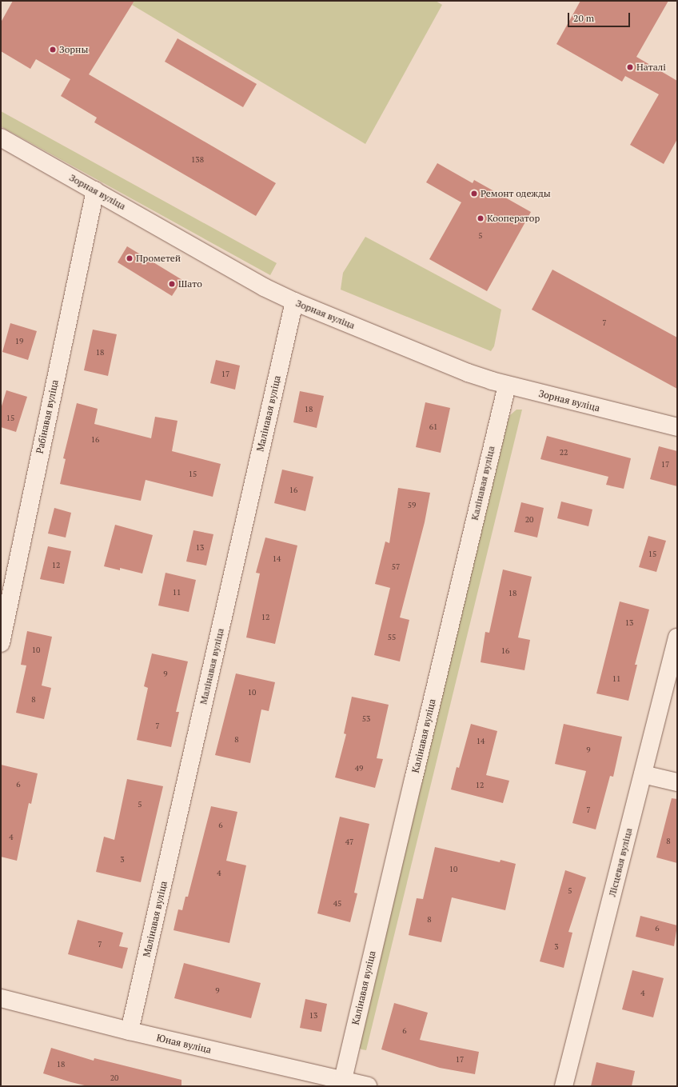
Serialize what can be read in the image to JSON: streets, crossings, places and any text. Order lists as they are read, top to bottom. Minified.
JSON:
{"streets":{"street":["Зорная вуліца","Малінавая вуліца","Рабінавая вуліца","Калінавая вуліца","Лісцевая вуліца","Юная вуліца"]},"crossings":[["Зорная вуліца","Малінавая вуліца"],["Зорная вуліца","Рабінавая вуліца"],["Зорная вуліца","Калінавая вуліца"],["Малінавая вуліца","Юная вуліца"],["Калінавая вуліца","Юная вуліца"]],"places":["Зорны","Наталі","Ремонт одежды","Кооператор","Прометей","Шато"],"house_numbers":["138","5","7","19","18","17","18","15","61","16","22","17","15","16","59","20","13","15","14","12","57","11","18","12","13","55","10","16","9","11","10","8","53","7","8","14","9","49","6","12","5","7","6","4","8","47","3","10","4","5","45","8","6","7","3","9","4","13","6","17","18","20"],"scale_bar":"20 m"}
